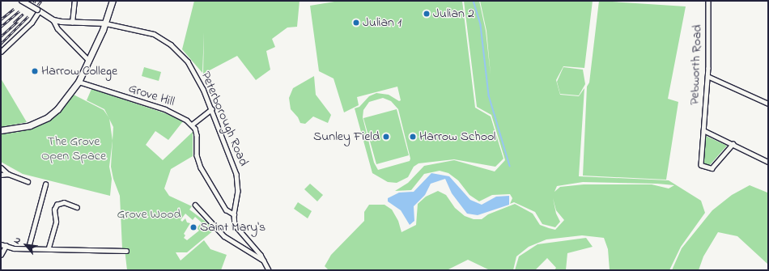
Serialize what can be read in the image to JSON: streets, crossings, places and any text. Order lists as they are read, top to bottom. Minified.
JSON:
{"streets":{"main road":["Peterborough Road"],"street":["Pebworth Road","Grove Hill"]},"parks":["The Grove Open Space","Grove Wood"],"places":["Julian 2","Julian 1","Harrow College","Sunley Field","Harrow School","Saint Mary's"],"north":"top left"}
